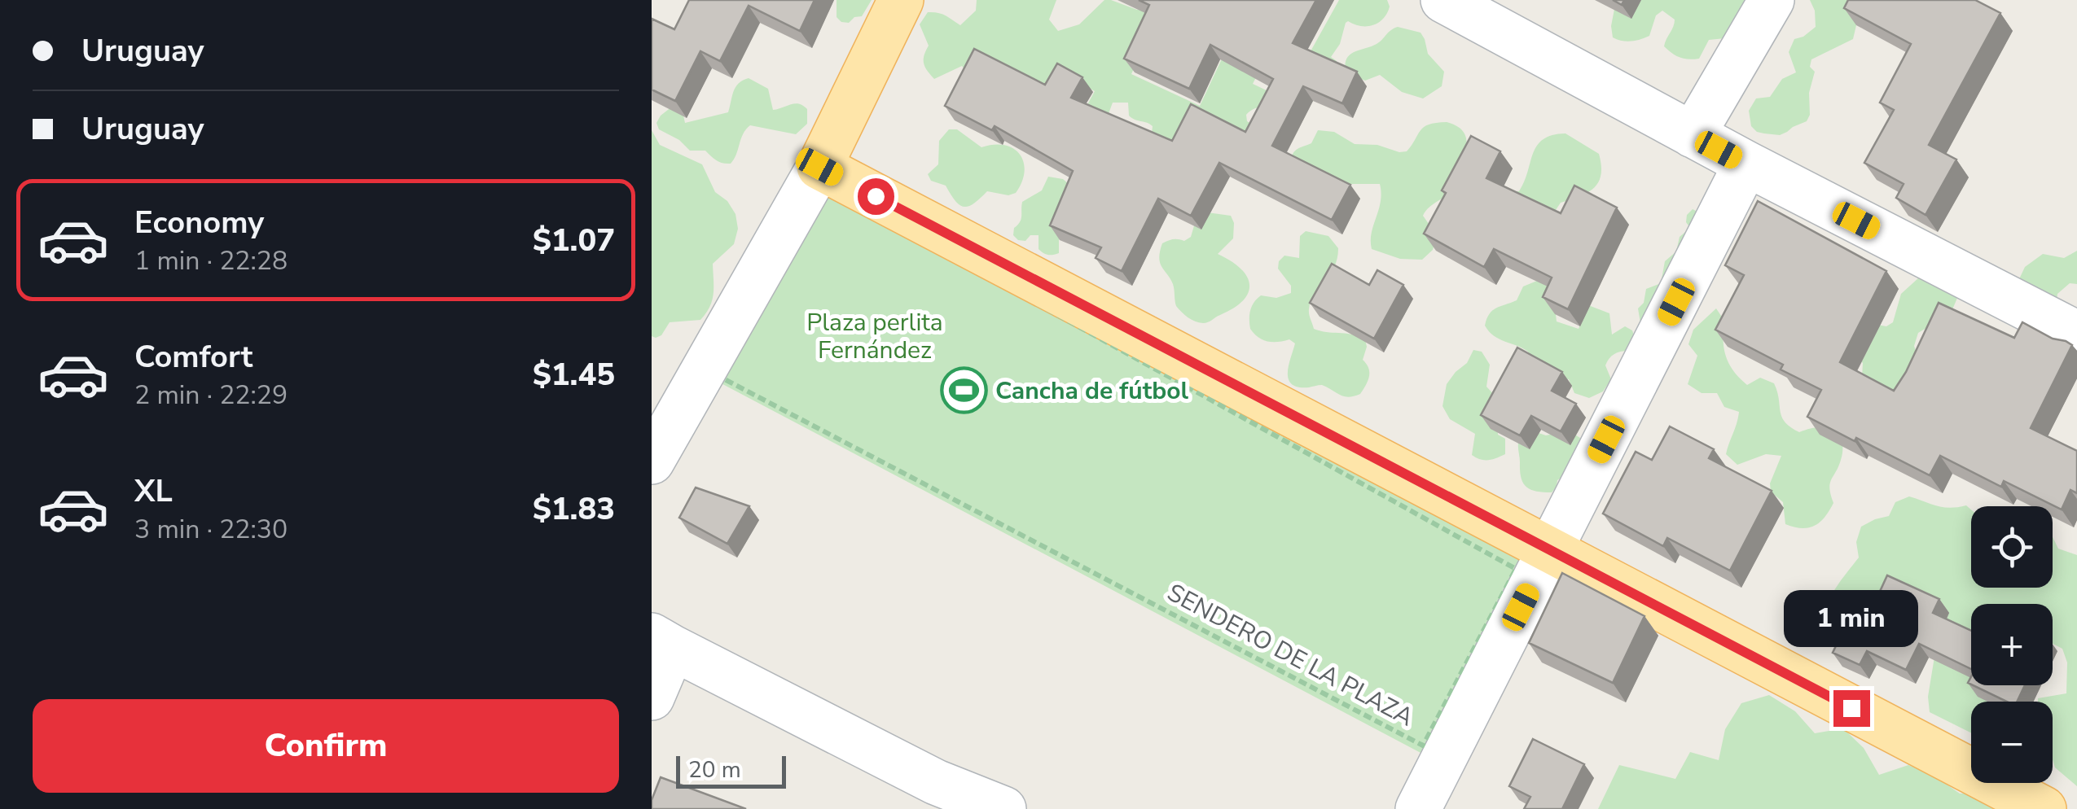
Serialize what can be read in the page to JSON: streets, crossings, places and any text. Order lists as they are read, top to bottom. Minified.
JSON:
{"streets":{"path":["SENDERO DE LA PLAZA"]},"parks":["Plaza perlita Fernández"],"places":{"sports":["Cancha de fútbol"]},"scale_bar":"20 m","page":{"banner":["Uruguay","Uruguay"],"list":[{"name":"Economy","note":"1 min · 22:28","value":"$1.07"},{"name":"Comfort","note":"2 min · 22:29","value":"$1.45"},{"name":"XL","note":"3 min · 22:30","value":"$1.83"}],"map_buttons":["+","−"],"bubble":"1 min","buttons":"Confirm","scale":"20 m"}}
